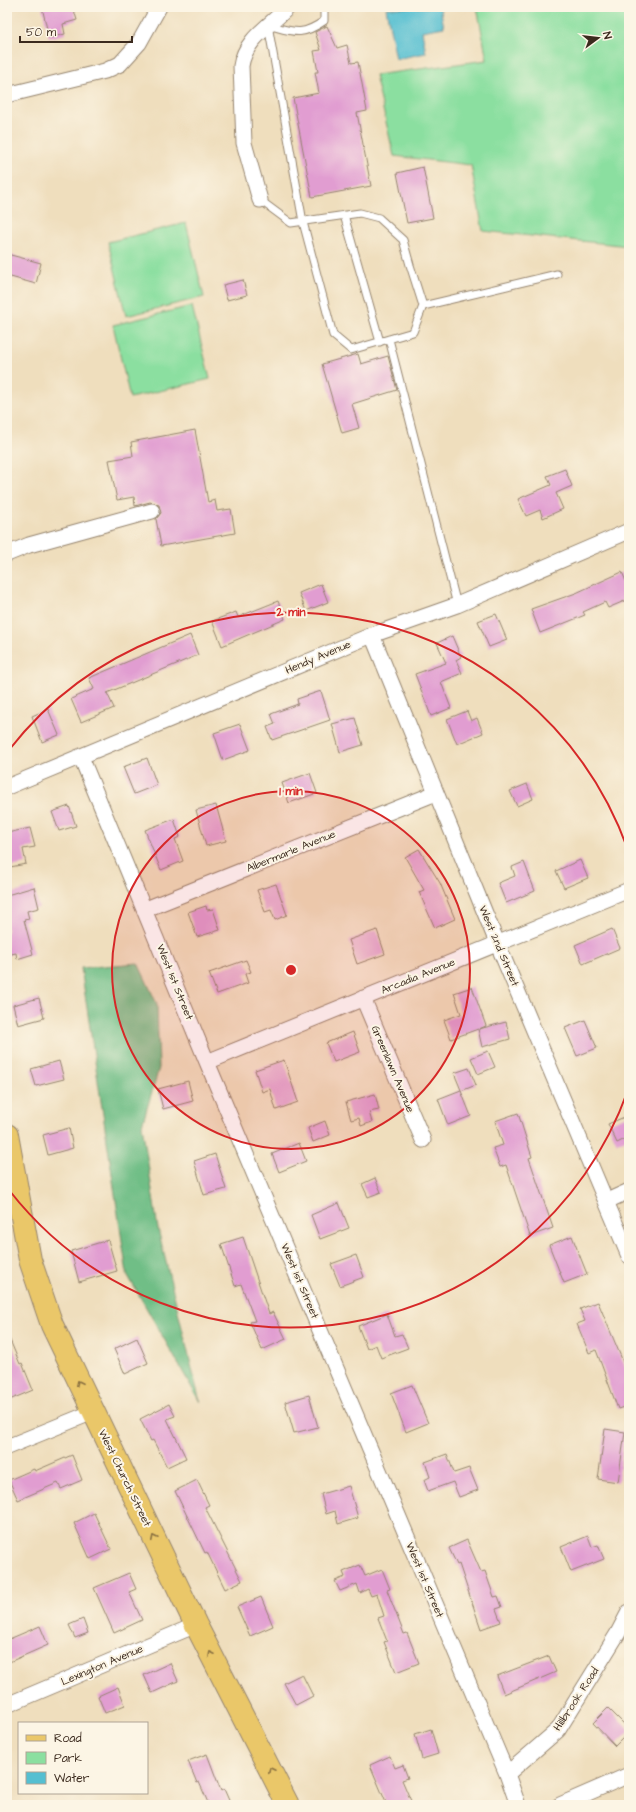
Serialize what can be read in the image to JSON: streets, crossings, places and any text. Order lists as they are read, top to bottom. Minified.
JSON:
{"streets":{"main road":["West Church Street"],"street":["Hendy Avenue","Albermarle Avenue","West 2nd Street","Arcadia Avenue","West 1st Street","Greenlawn Avenue","Lexington Avenue","Hillbrook Road"]},"crossings":[["Hendy Avenue","West 2nd Street"],["Hendy Avenue","West 1st Street"],["Albermarle Avenue","West 2nd Street"],["Albermarle Avenue","West 1st Street"],["West 2nd Street","Arcadia Avenue"],["Arcadia Avenue","West 1st Street"],["Arcadia Avenue","Greenlawn Avenue"],["West 1st Street","Hillbrook Road"],["West Church Street","Lexington Avenue"]],"one_way":["West Church Street"],"legend":["Road","Park","Water"],"scale_bar":"50 m","north":"right","rings":["2 min","1 min"]}
